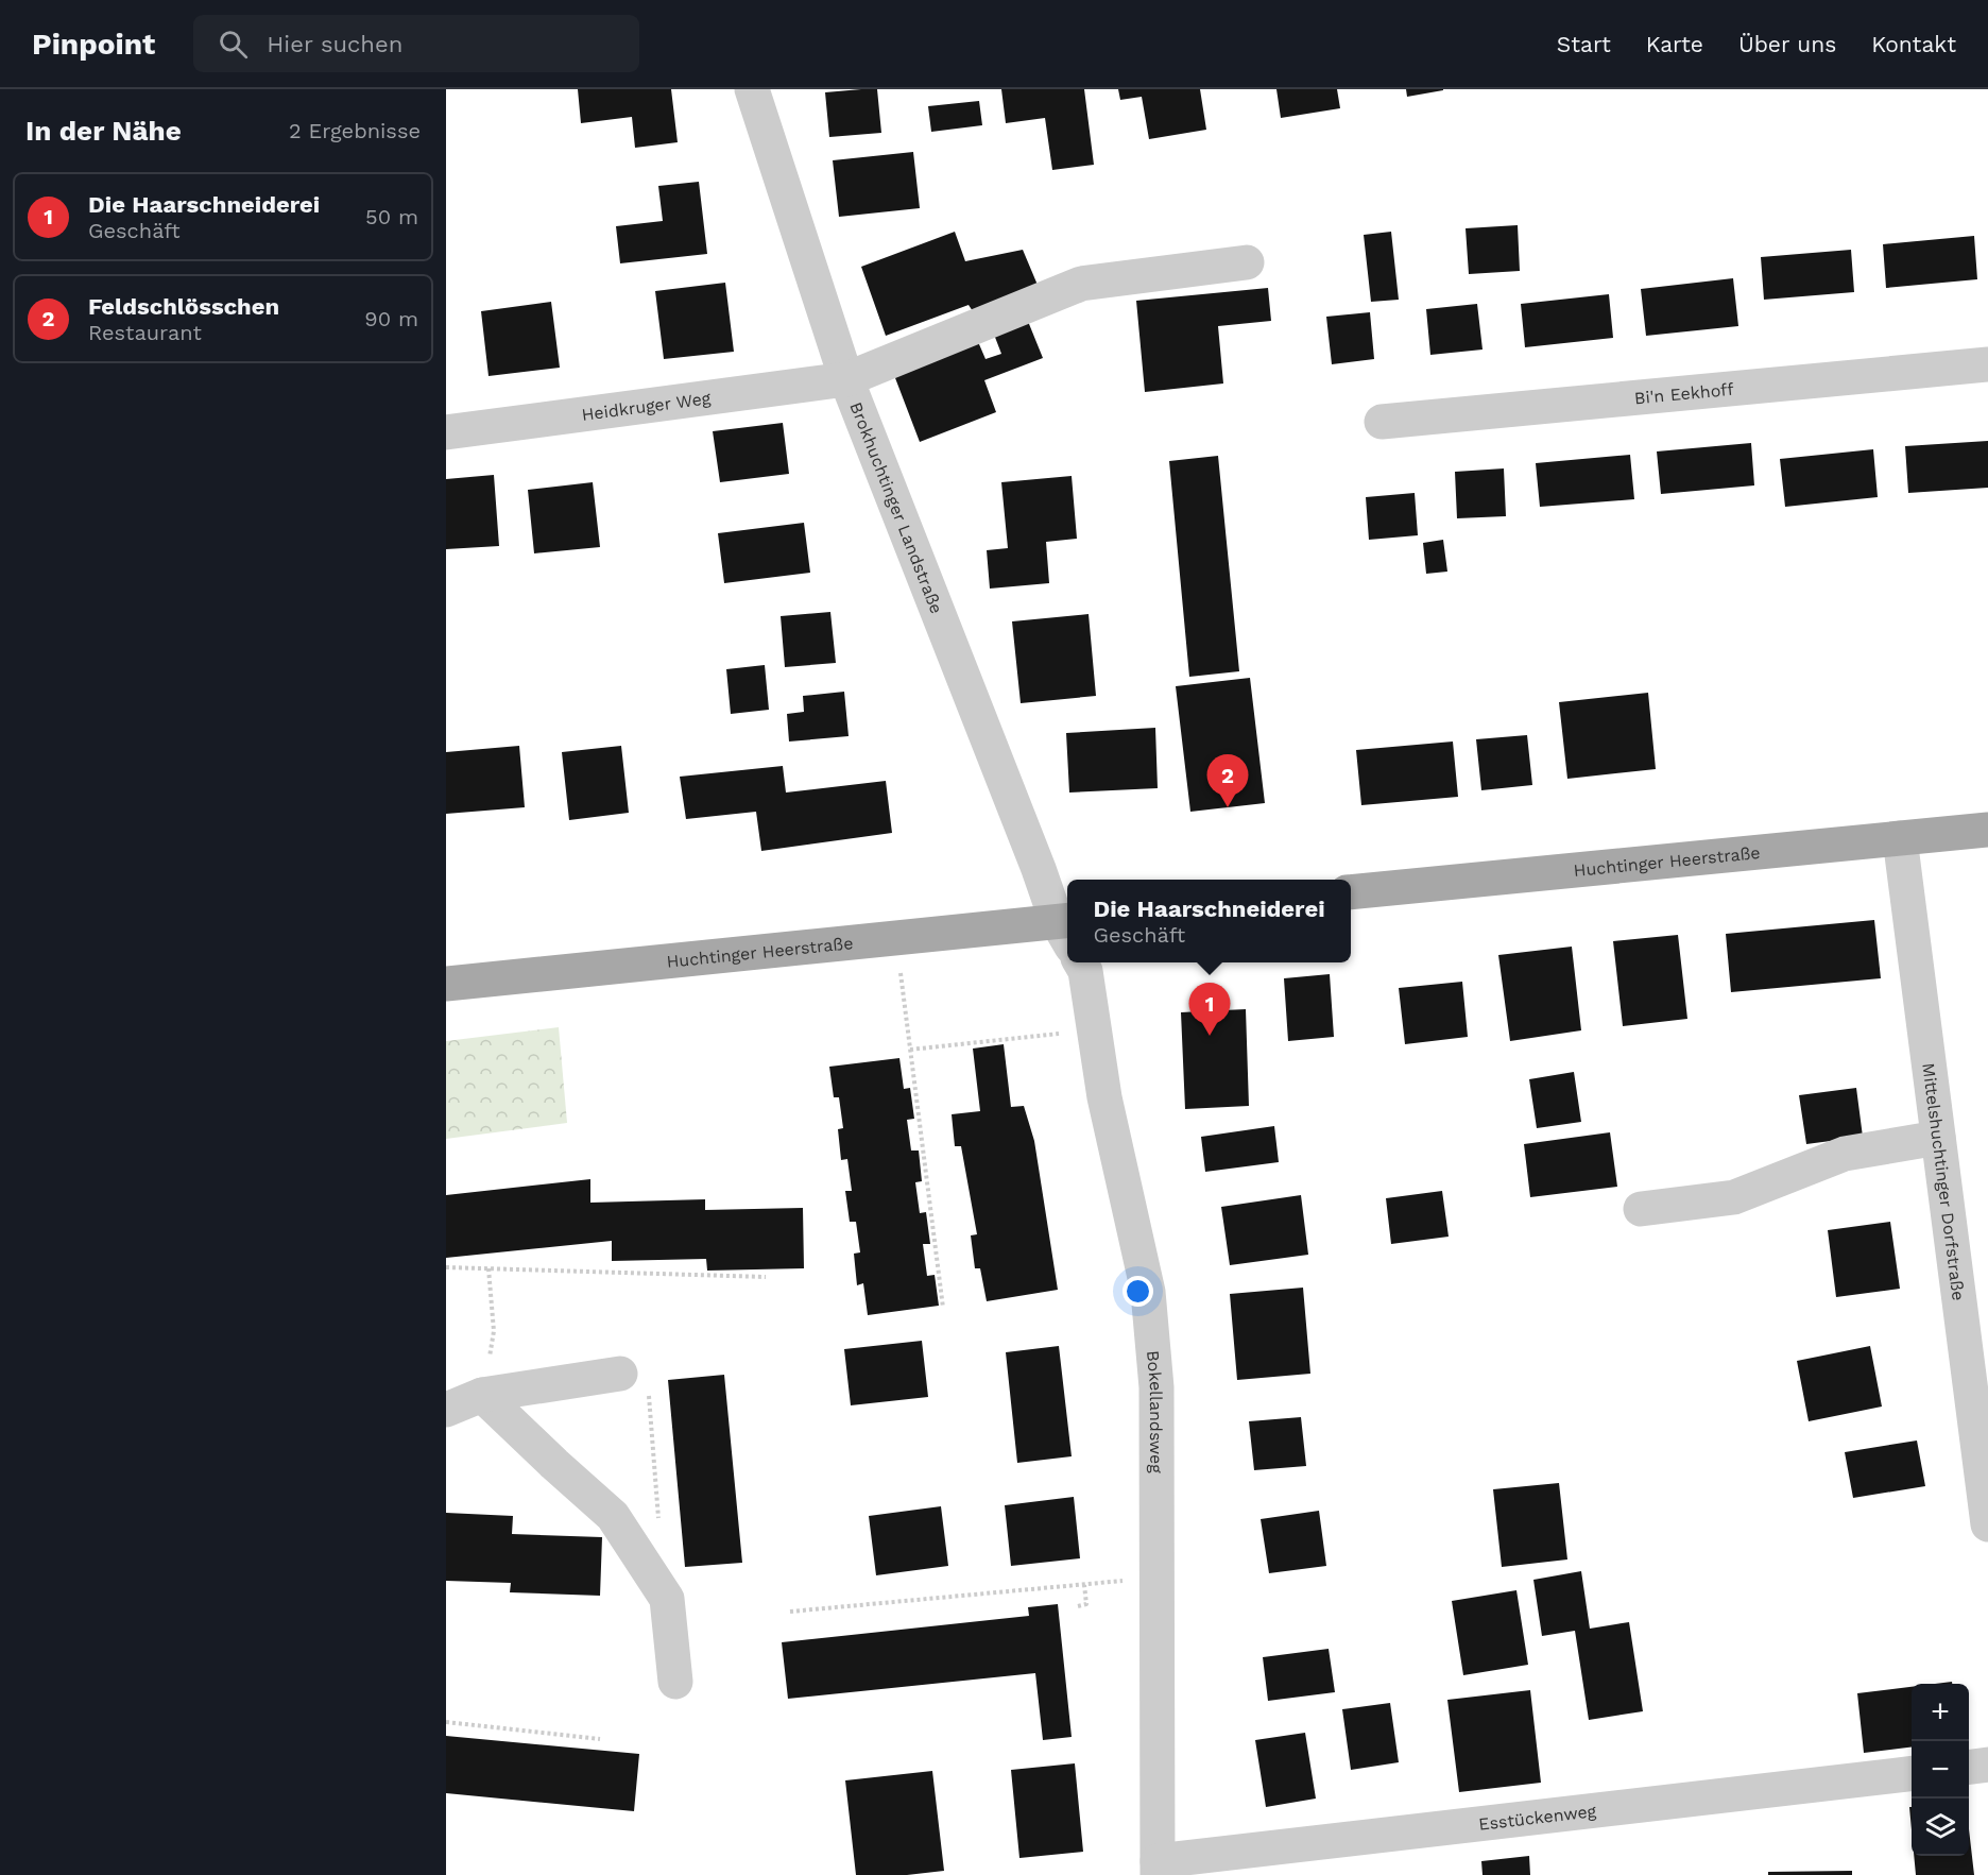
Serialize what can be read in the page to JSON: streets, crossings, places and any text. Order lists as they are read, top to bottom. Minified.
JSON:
{"streets":{"main road":["Huchtinger Heerstraße"],"street":["Bi'n Eekhoff","Heidkruger Weg","Brokhuchtinger Landstraße","Mittelshuchtinger Dorfstraße","Bokellandsweg","Esstückenweg"]},"crossings":[["Heidkruger Weg","Brokhuchtinger Landstraße"],["Brokhuchtinger Landstraße","Huchtinger Heerstraße"],["Huchtinger Heerstraße","Mittelshuchtinger Dorfstraße"],["Bokellandsweg","Esstückenweg"]],"page":{"header":"Pinpoint","search":"Hier suchen","nav":["Start","Karte","Über uns","Kontakt"],"heading":["In der Nähe","2 Ergebnisse"],"list":[{"mark":"1","name":"Die Haarschneiderei","note":"Geschäft","value":"50 m"},{"mark":"2","name":"Feldschlösschen","note":"Restaurant","value":"90 m"}],"pins":["2","1"],"popup":["Die Haarschneiderei","Geschäft"],"map_buttons":["+","−"]}}
